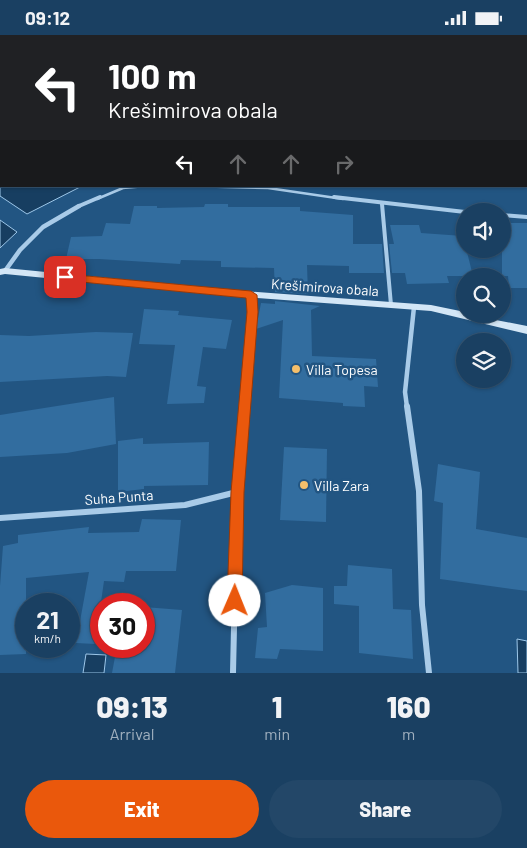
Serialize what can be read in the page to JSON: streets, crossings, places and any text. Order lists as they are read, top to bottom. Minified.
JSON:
{"streets":{"street":["Krešimirova obala","Suha Punta"]},"places":["Villa Topesa","Villa Zara"],"page":{"status":"09:12","turn":["100 m","Krešimirova obala"],"speed":"21 km/h","limit":"30","eta":["09:13","Arrival","1","min","160","m"],"buttons":["Exit","Share"]}}
